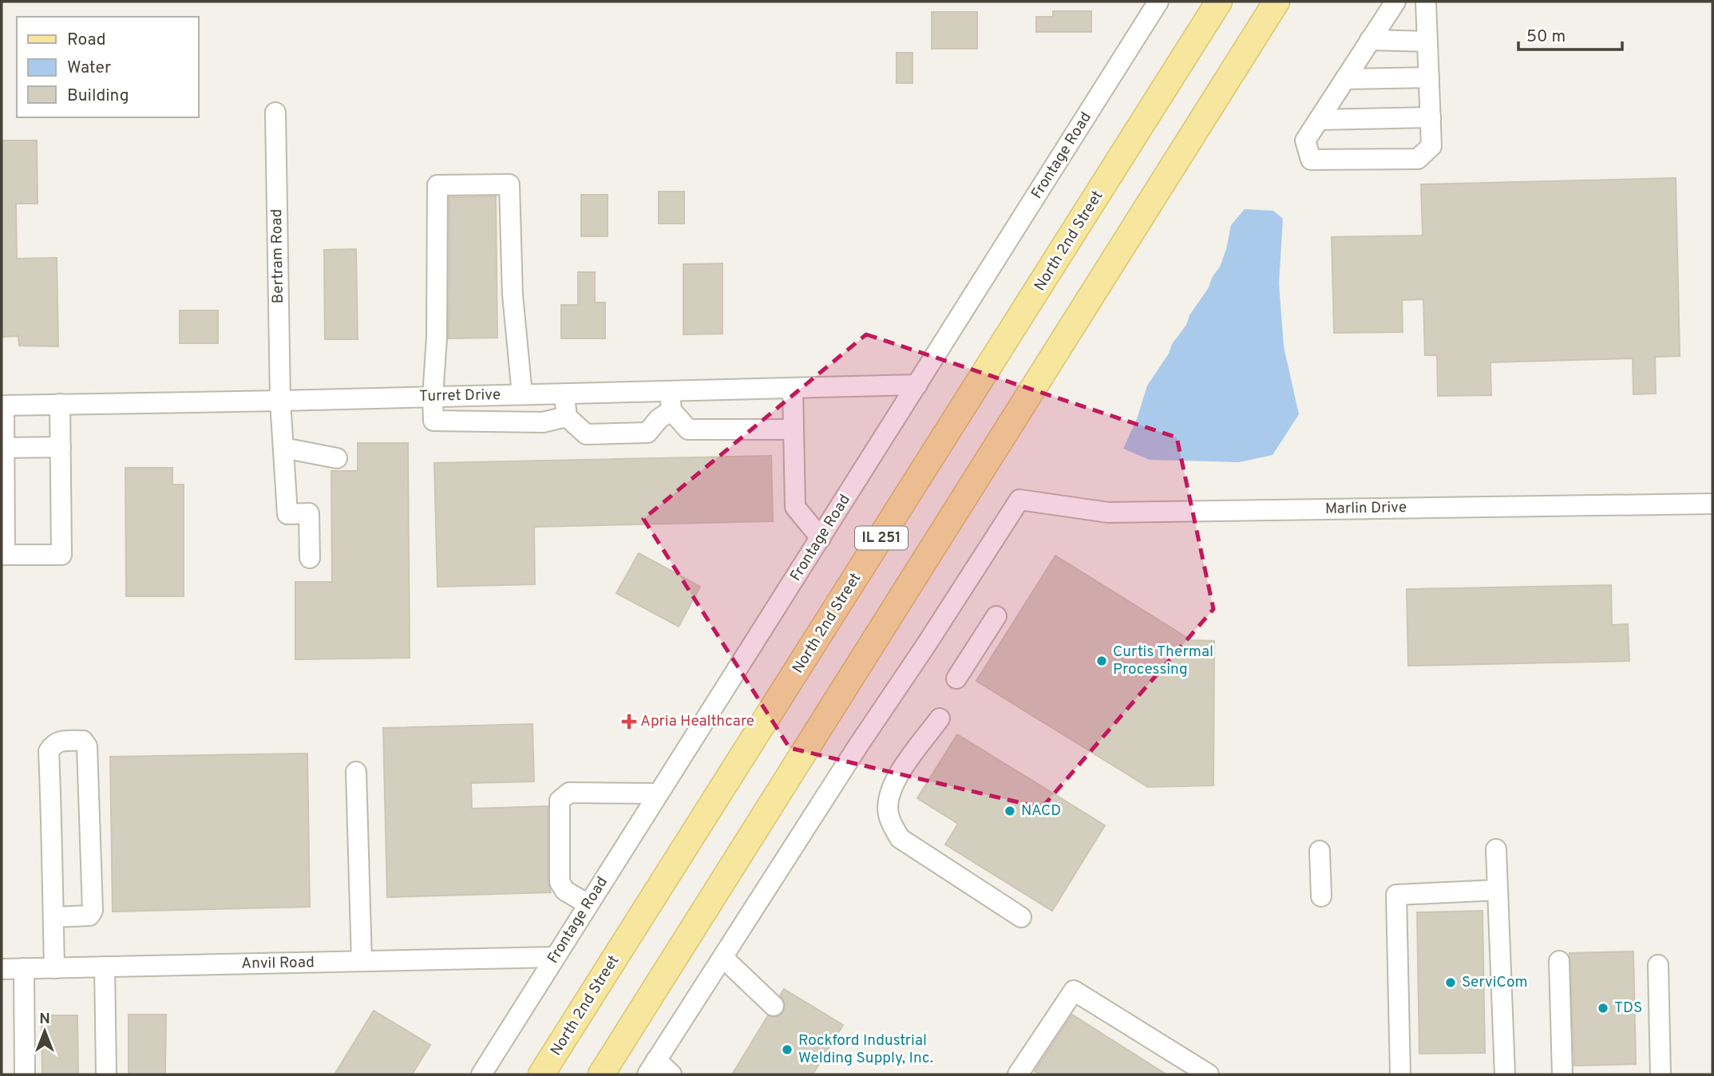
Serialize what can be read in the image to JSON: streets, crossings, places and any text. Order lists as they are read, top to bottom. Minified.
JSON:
{"streets":{"main road":["North 2nd Street","IL 251"],"street":["Frontage Road","Bertram Road","Turret Drive","Marlin Drive","Anvil Road"]},"crossings":[["Frontage Road","Turret Drive"],["Frontage Road","Anvil Road"],["Bertram Road","Turret Drive"]],"places":{"other":["Curtis Thermal Processing","NACD","ServiCom","TDS","Rockford Industrial Welding Supply, Inc."],"health":["Apria Healthcare"]},"legend":["Road","Water","Building"],"scale_bar":"50 m","north":"top"}
